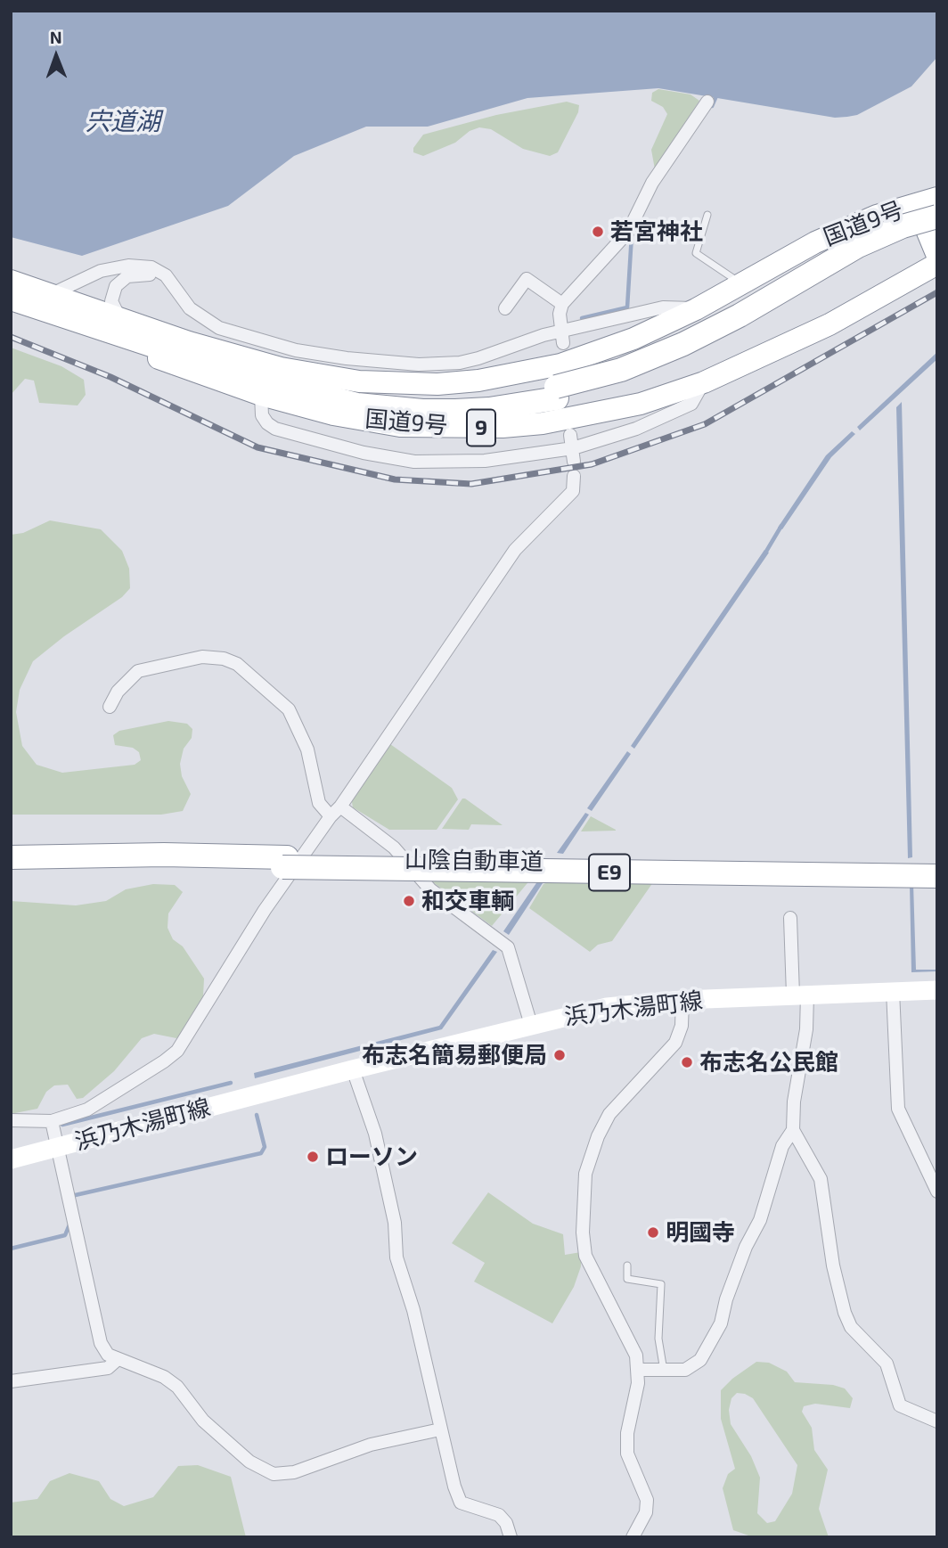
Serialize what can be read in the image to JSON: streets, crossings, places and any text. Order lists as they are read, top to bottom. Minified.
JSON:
{"streets":{"highway":["国道9号","9","山陰自動車道","E9"],"main road":["浜乃木湯町線"]},"water":["宍道湖"],"places":["若宮神社","和交車輌","布志名簡易郵便局","布志名公民館","ローソン","明國寺"],"north":"top"}
